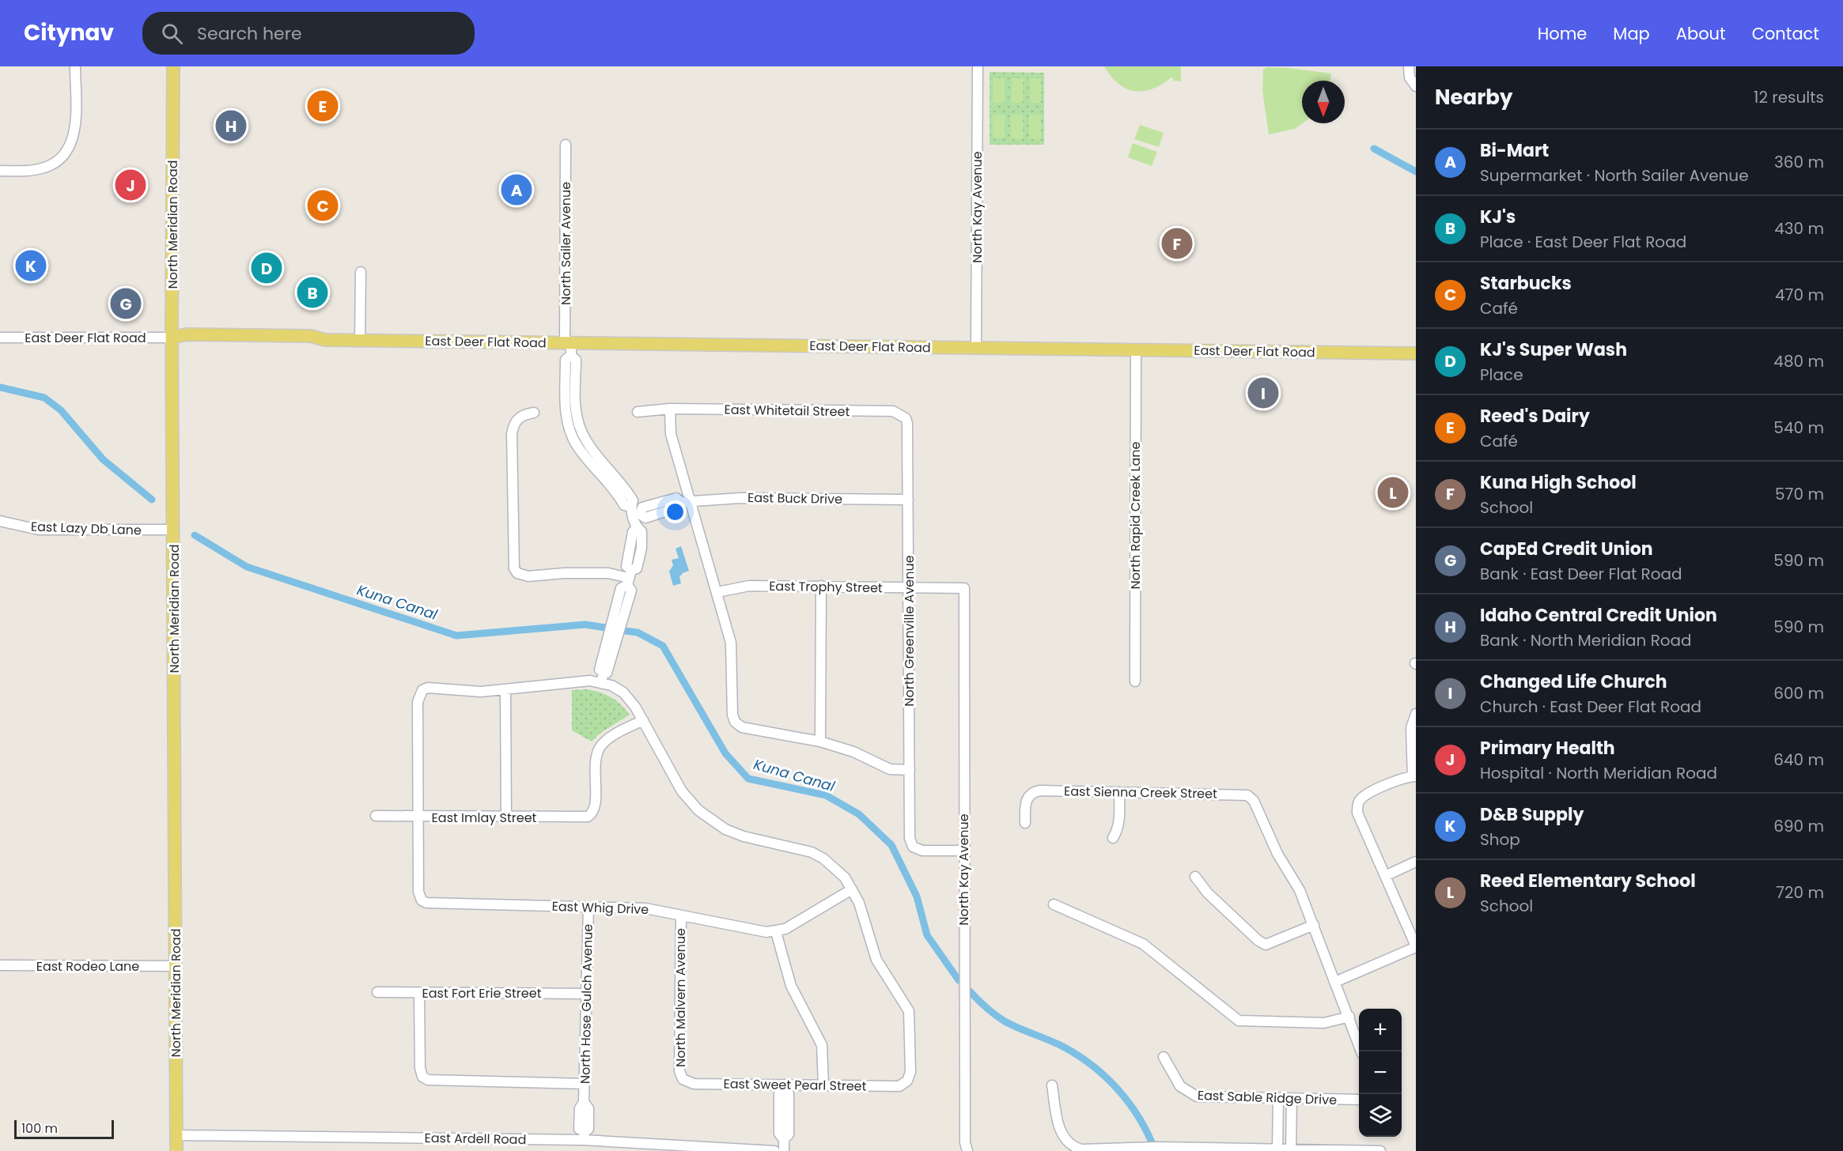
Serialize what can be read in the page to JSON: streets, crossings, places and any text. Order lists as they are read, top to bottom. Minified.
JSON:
{"streets":{"main road":["North Meridian Road","East Deer Flat Road"],"street":["North Kay Avenue","North Sailer Avenue","East Whitetail Street","East Buck Drive","North Rapid Creek Lane","East Lazy Db Lane","East Trophy Street","North Greenville Avenue","East Sienna Creek Street","East Imlay Street","East Whig Drive","East Rodeo Lane","East Fort Erie Street","North Malvern Avenue","North Hose Gulch Avenue","East Sweet Pearl Street","East Sable Ridge Drive","East Ardell Road"]},"crossings":[["North Kay Avenue","East Deer Flat Road"],["North Kay Avenue","East Trophy Street"],["North Kay Avenue","North Greenville Avenue"],["North Meridian Road","East Deer Flat Road"],["North Meridian Road","East Lazy Db Lane"],["North Meridian Road","East Rodeo Lane"],["North Meridian Road","East Ardell Road"],["North Sailer Avenue","East Deer Flat Road"],["North Sailer Avenue","East Buck Drive"],["East Deer Flat Road","North Rapid Creek Lane"],["East Whitetail Street","North Greenville Avenue"],["East Buck Drive","North Greenville Avenue"],["East Trophy Street","North Greenville Avenue"],["East Imlay Street","East Whig Drive"],["East Whig Drive","North Malvern Avenue"],["East Whig Drive","North Hose Gulch Avenue"],["East Fort Erie Street","North Hose Gulch Avenue"],["North Malvern Avenue","East Sweet Pearl Street"],["North Hose Gulch Avenue","East Ardell Road"]],"water":["Kuna Canal"],"scale_bar":"100 m","north":"bottom","page":{"header":"Citynav","search":"Search here","nav":["Home","Map","About","Contact"],"heading":["Nearby","12 results"],"pins":["E","H","J","A","C","F","K","D","B","G","I","L"],"list":[{"mark":"A","name":"Bi-Mart","note":"Supermarket · North Sailer Avenue","value":"360 m"},{"mark":"B","name":"KJ's","note":"Place · East Deer Flat Road","value":"430 m"},{"mark":"C","name":"Starbucks","note":"Café","value":"470 m"},{"mark":"D","name":"KJ's Super Wash","note":"Place","value":"480 m"},{"mark":"E","name":"Reed's Dairy","note":"Café","value":"540 m"},{"mark":"F","name":"Kuna High School","note":"School","value":"570 m"},{"mark":"G","name":"CapEd Credit Union","note":"Bank · East Deer Flat Road","value":"590 m"},{"mark":"H","name":"Idaho Central Credit Union","note":"Bank · North Meridian Road","value":"590 m"},{"mark":"I","name":"Changed Life Church","note":"Church · East Deer Flat Road","value":"600 m"},{"mark":"J","name":"Primary Health","note":"Hospital · North Meridian Road","value":"640 m"},{"mark":"K","name":"D&B Supply","note":"Shop","value":"690 m"},{"mark":"L","name":"Reed Elementary School","note":"School","value":"720 m"}],"map_buttons":["+","−"],"scale":"100 m"}}
